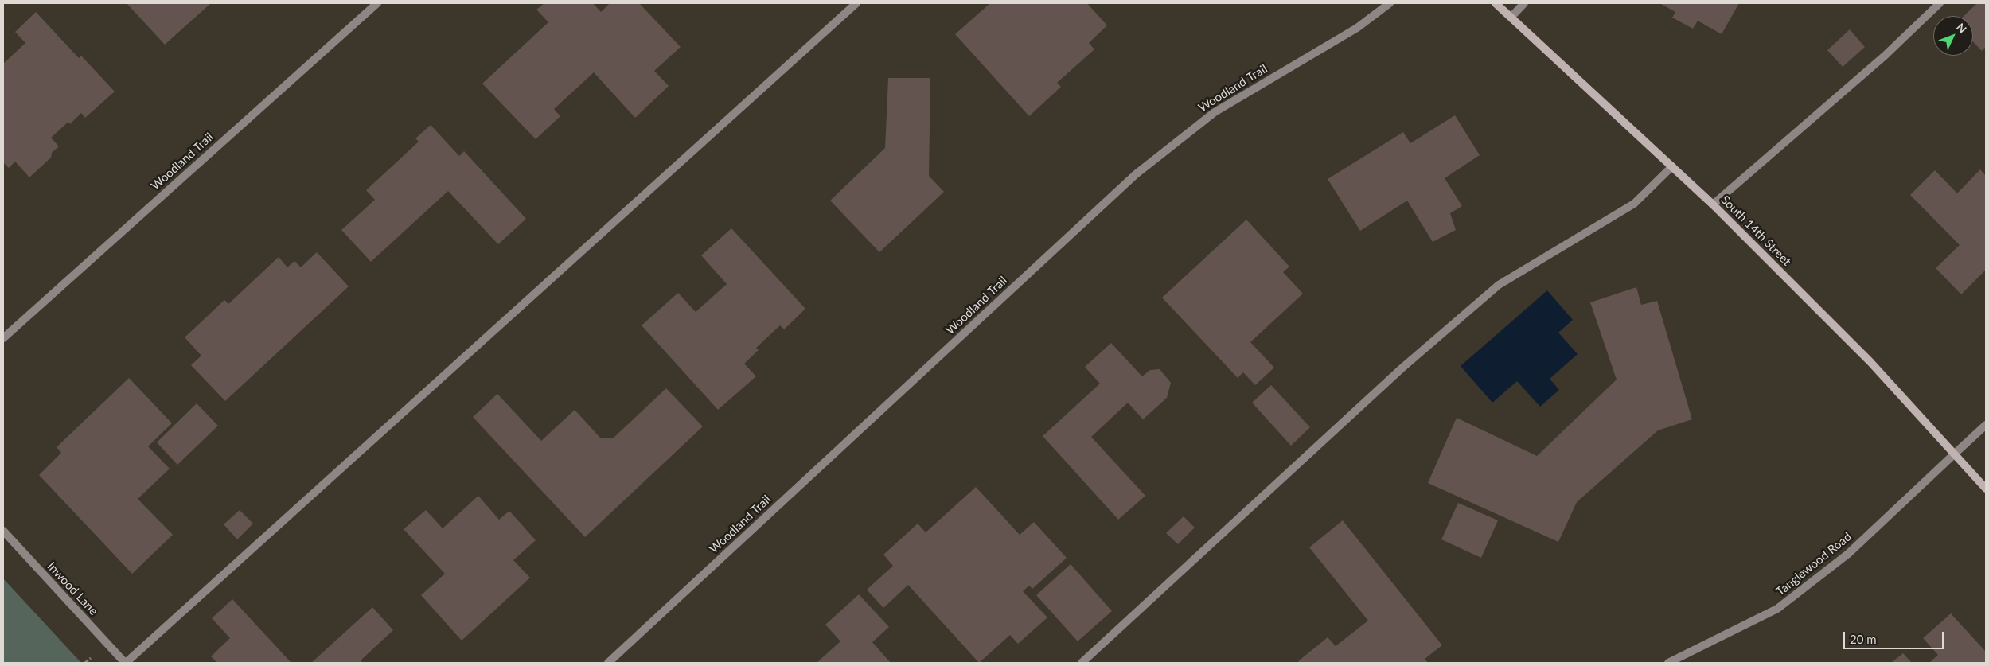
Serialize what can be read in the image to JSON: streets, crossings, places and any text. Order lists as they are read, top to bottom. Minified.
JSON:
{"streets":{"main road":["South 14th Street"],"street":["Woodland Trail","Tanglewood Road","Inwood Lane"]},"crossings":[["South 14th Street","Tanglewood Road"]],"scale_bar":"20 m","north":"top right"}
